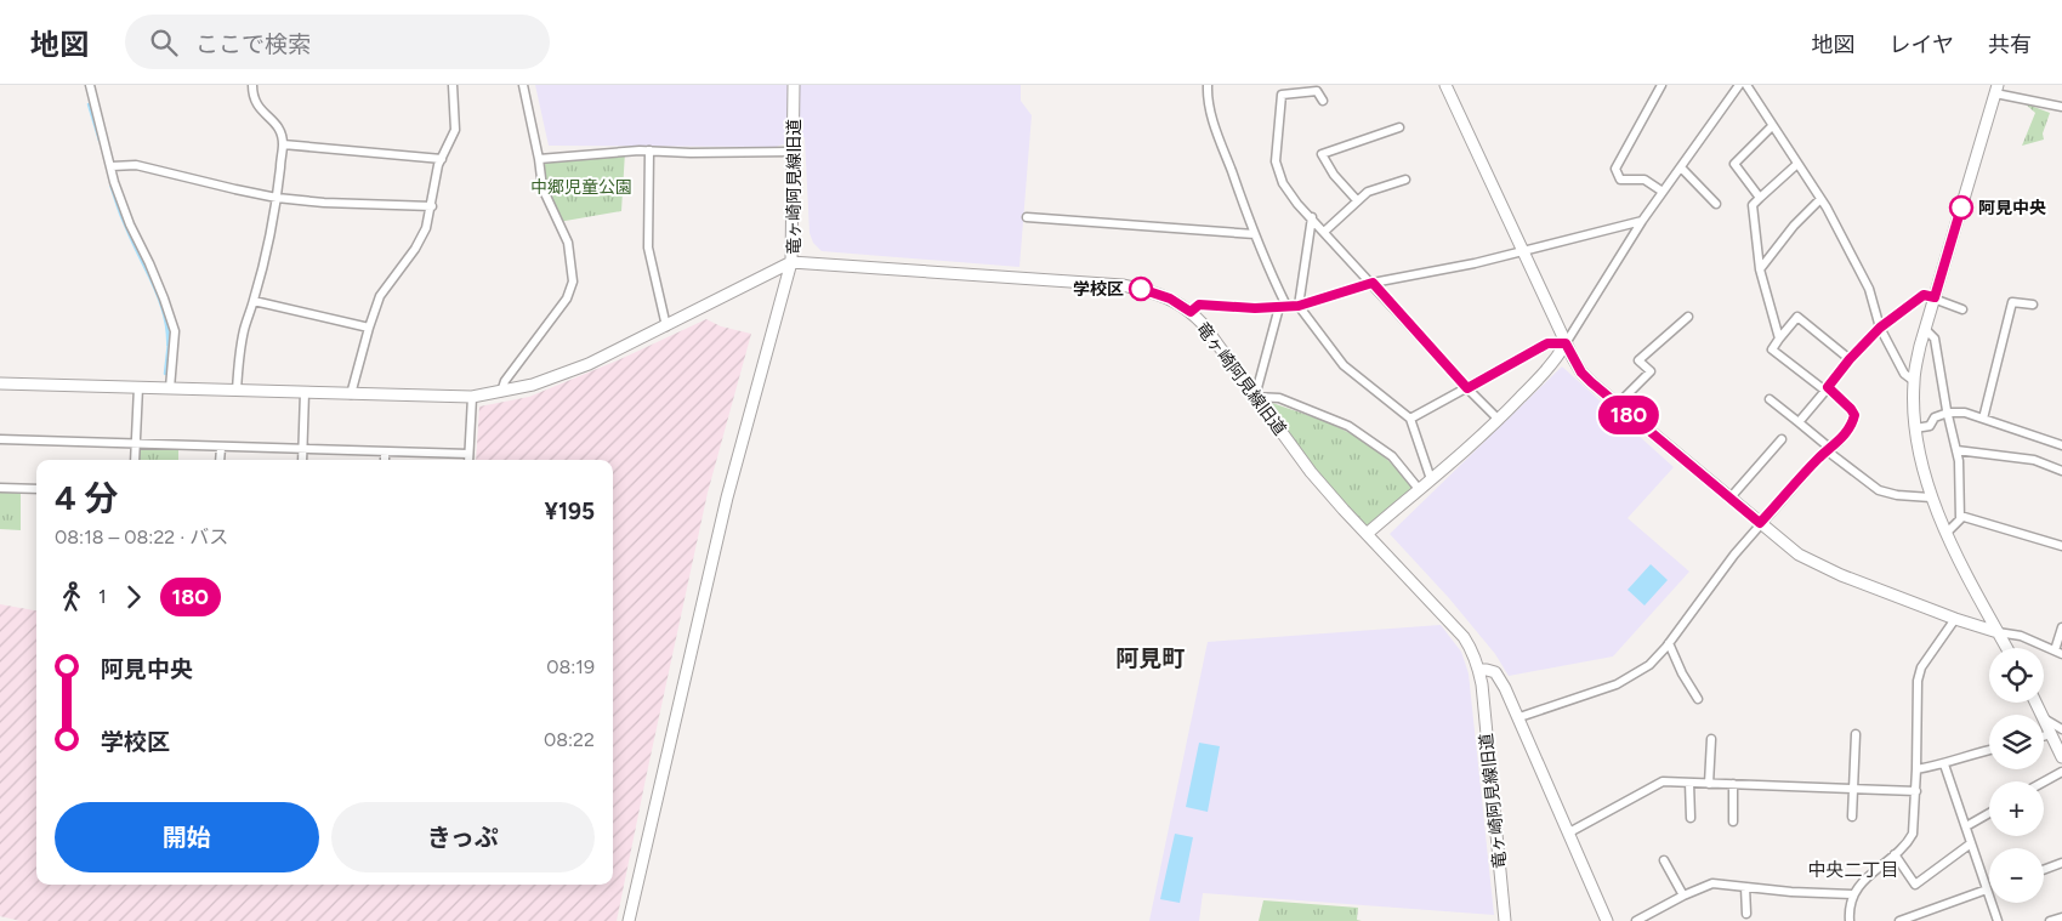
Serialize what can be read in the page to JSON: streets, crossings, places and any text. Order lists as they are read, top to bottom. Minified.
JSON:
{"streets":{"street":["竜ヶ崎阿見線旧道"]},"districts":["阿見町","中央二丁目"],"parks":["中郷児童公園"],"places":["阿見中央","学校区"],"lines":["bus line 180"],"page":{"header":"地図","search":"ここで検索","nav":["地図","レイヤ","共有"],"on_map":"180","heading":["4 分","08:18 – 08:22 · バス","¥195"],"legs":["1","180"],"list":[{"name":"阿見中央","value":"08:19"},{"name":"学校区","value":"08:22"}],"map_buttons":["+","−"],"buttons":["開始","きっぷ"]}}
